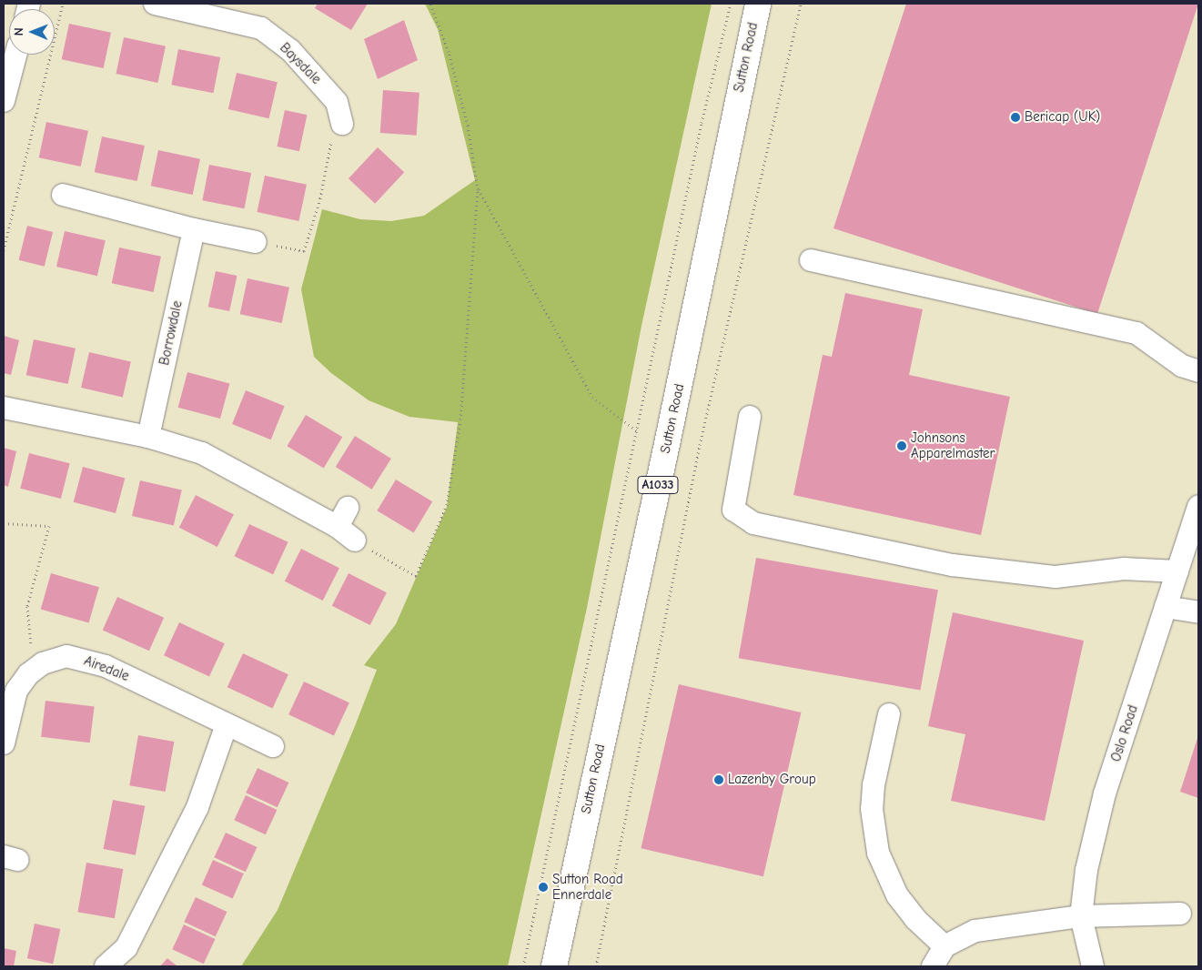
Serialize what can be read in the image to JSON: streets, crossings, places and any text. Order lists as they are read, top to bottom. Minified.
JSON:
{"streets":{"highway":["Sutton Road","A1033"],"street":["Baysdale","Borrowdale","Airedale","Oslo Road"]},"places":["Bericap (UK)","Johnsons Apparelmaster","Lazenby Group","Sutton Road Ennerdale"],"north":"left"}
